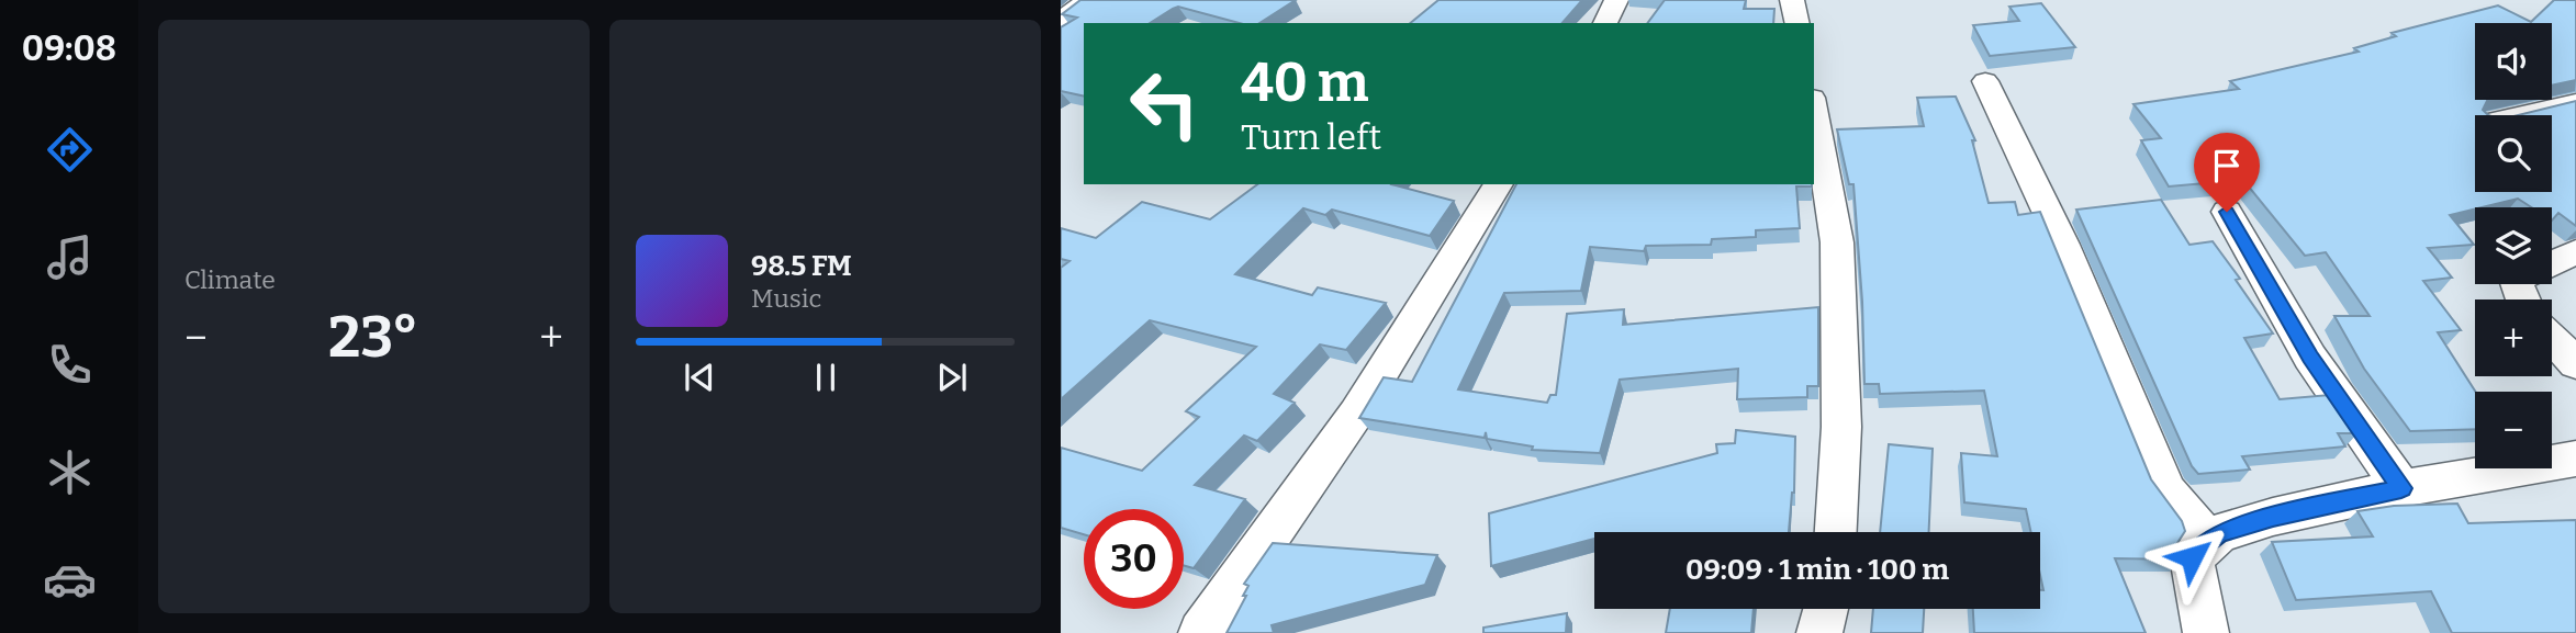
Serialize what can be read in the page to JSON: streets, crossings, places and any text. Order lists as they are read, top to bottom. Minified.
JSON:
{"page":{"tabs":"09:08","tile":"Climate","map_buttons":["+","−"],"turn":["40 m","Turn left"],"song":["98.5 FM","Music"],"heat":["−","23°","+"],"limit":"30","trip":"09:09 · 1 min · 100 m"}}
